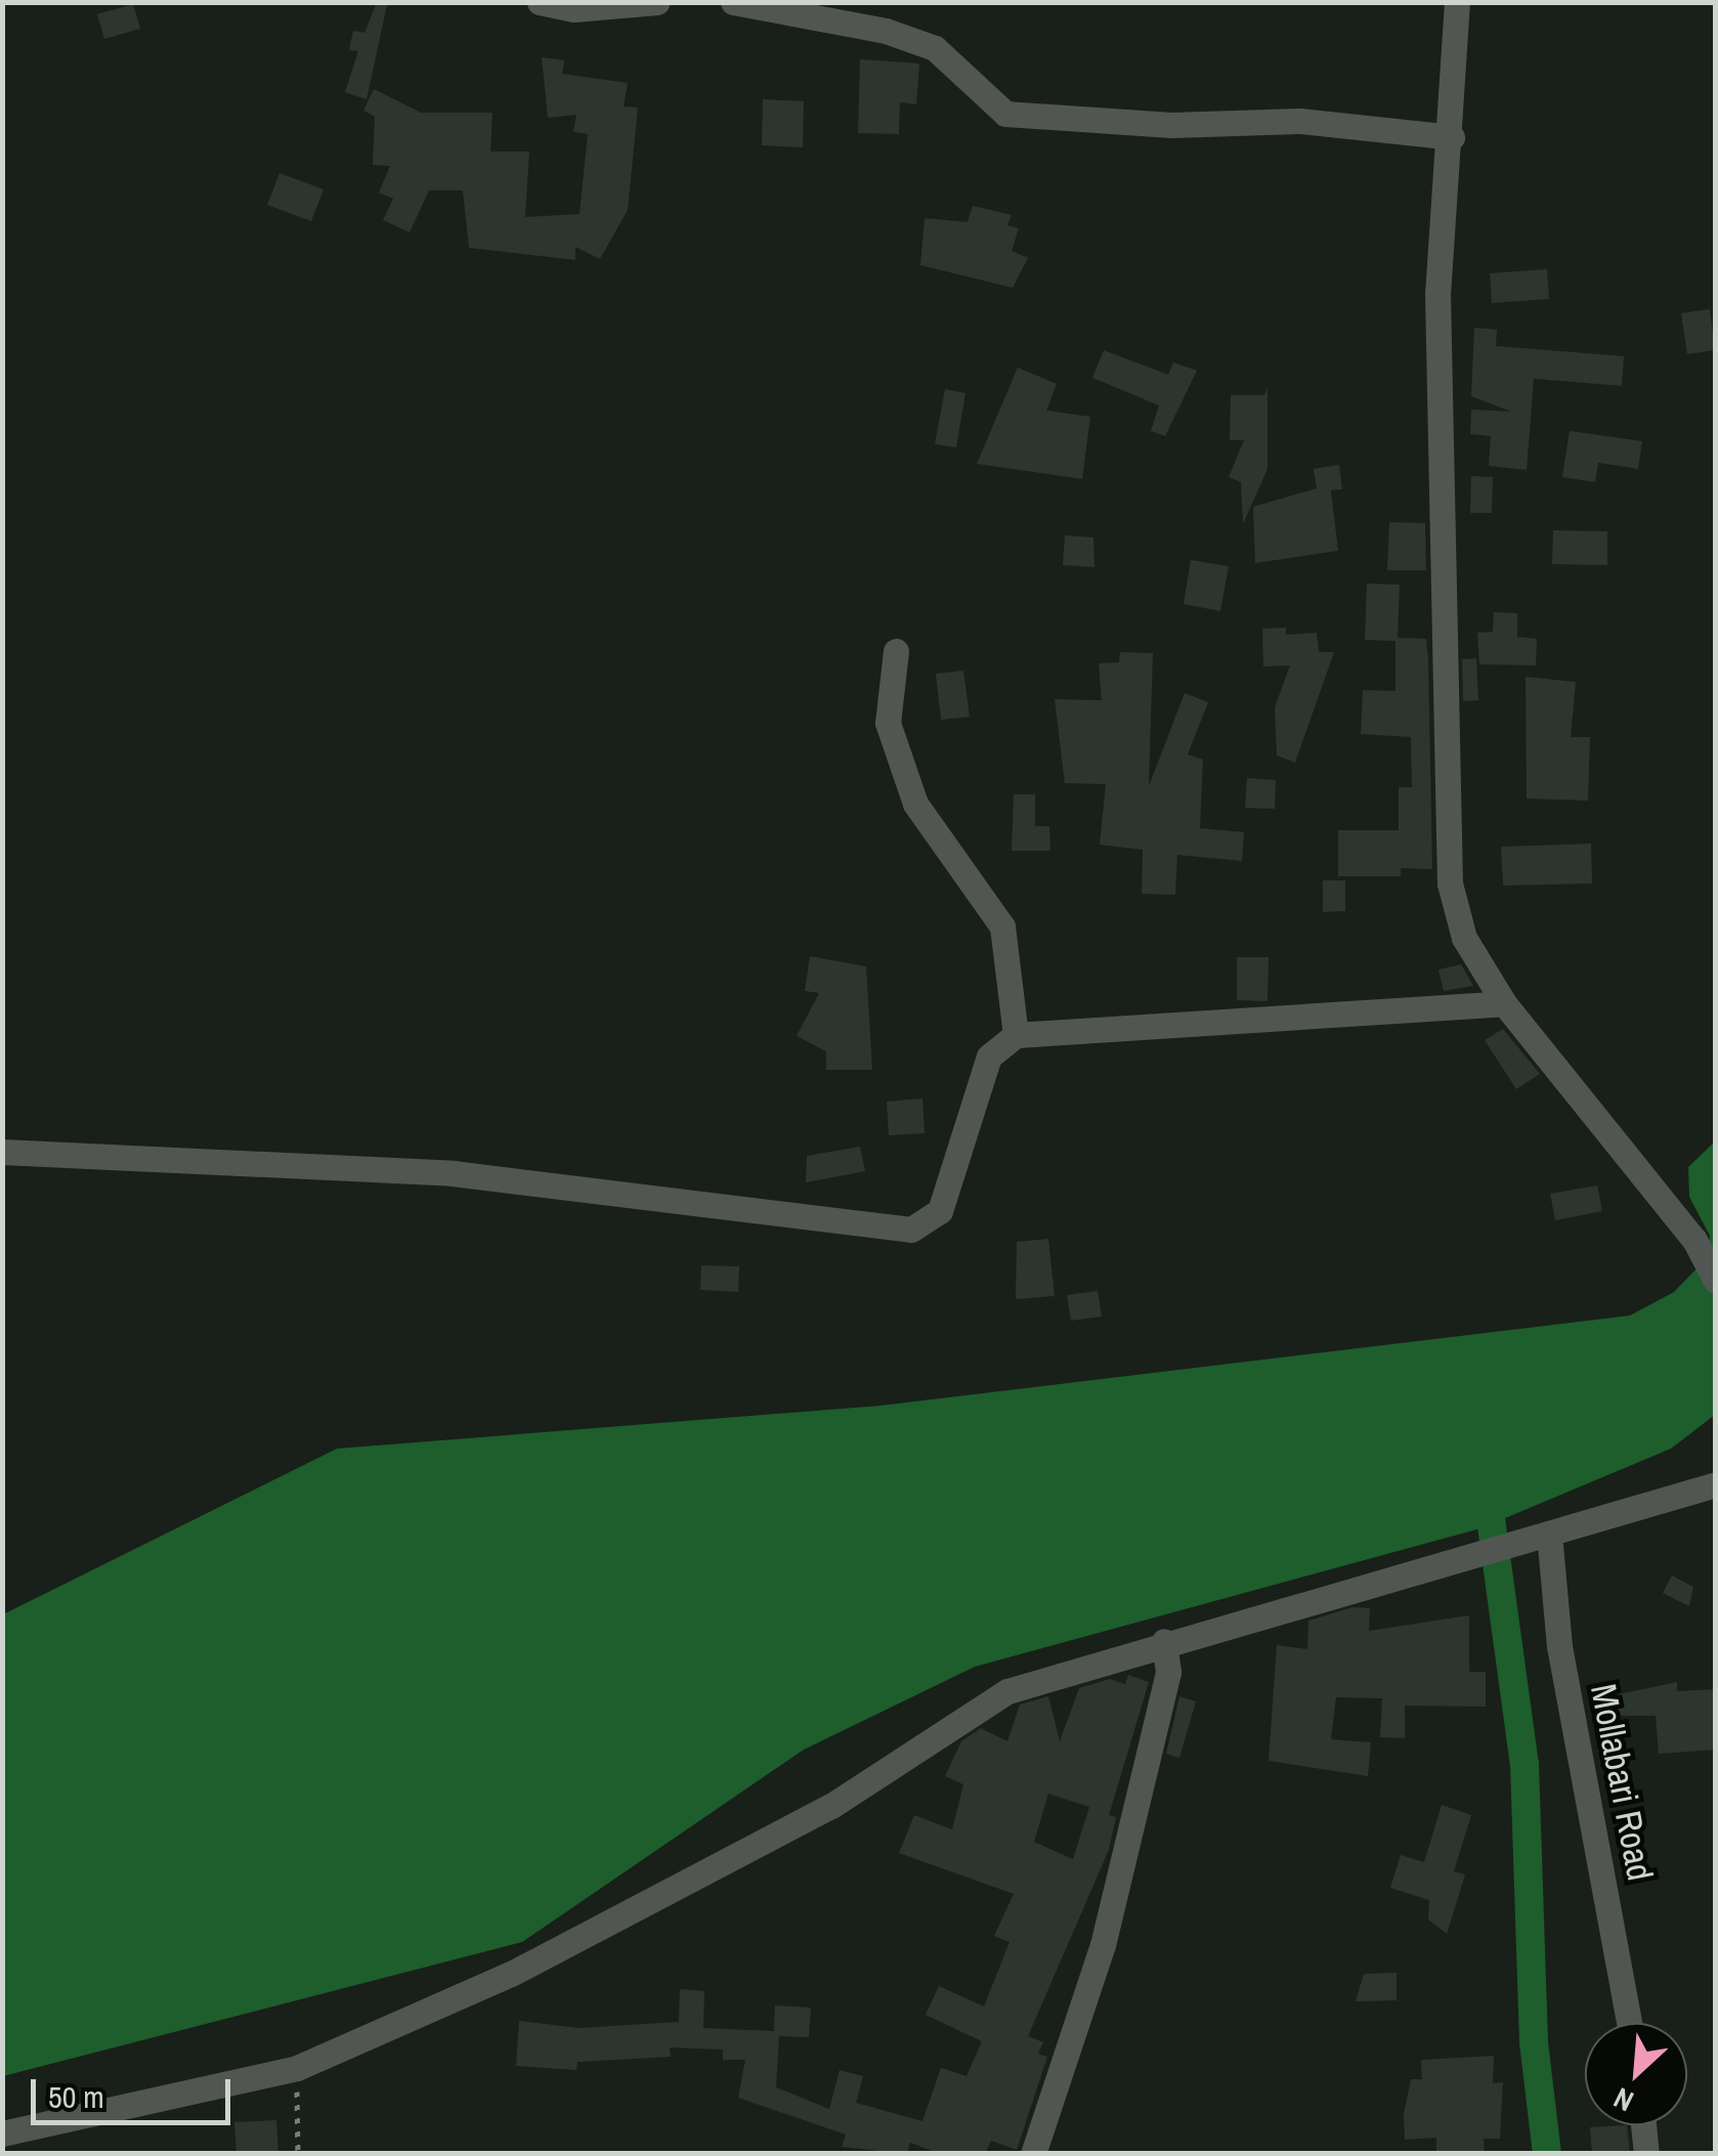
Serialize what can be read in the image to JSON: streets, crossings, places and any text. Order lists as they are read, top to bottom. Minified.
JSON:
{"streets":{"street":["Mollabari Road"]},"scale_bar":"50 m","north":"bottom left"}
